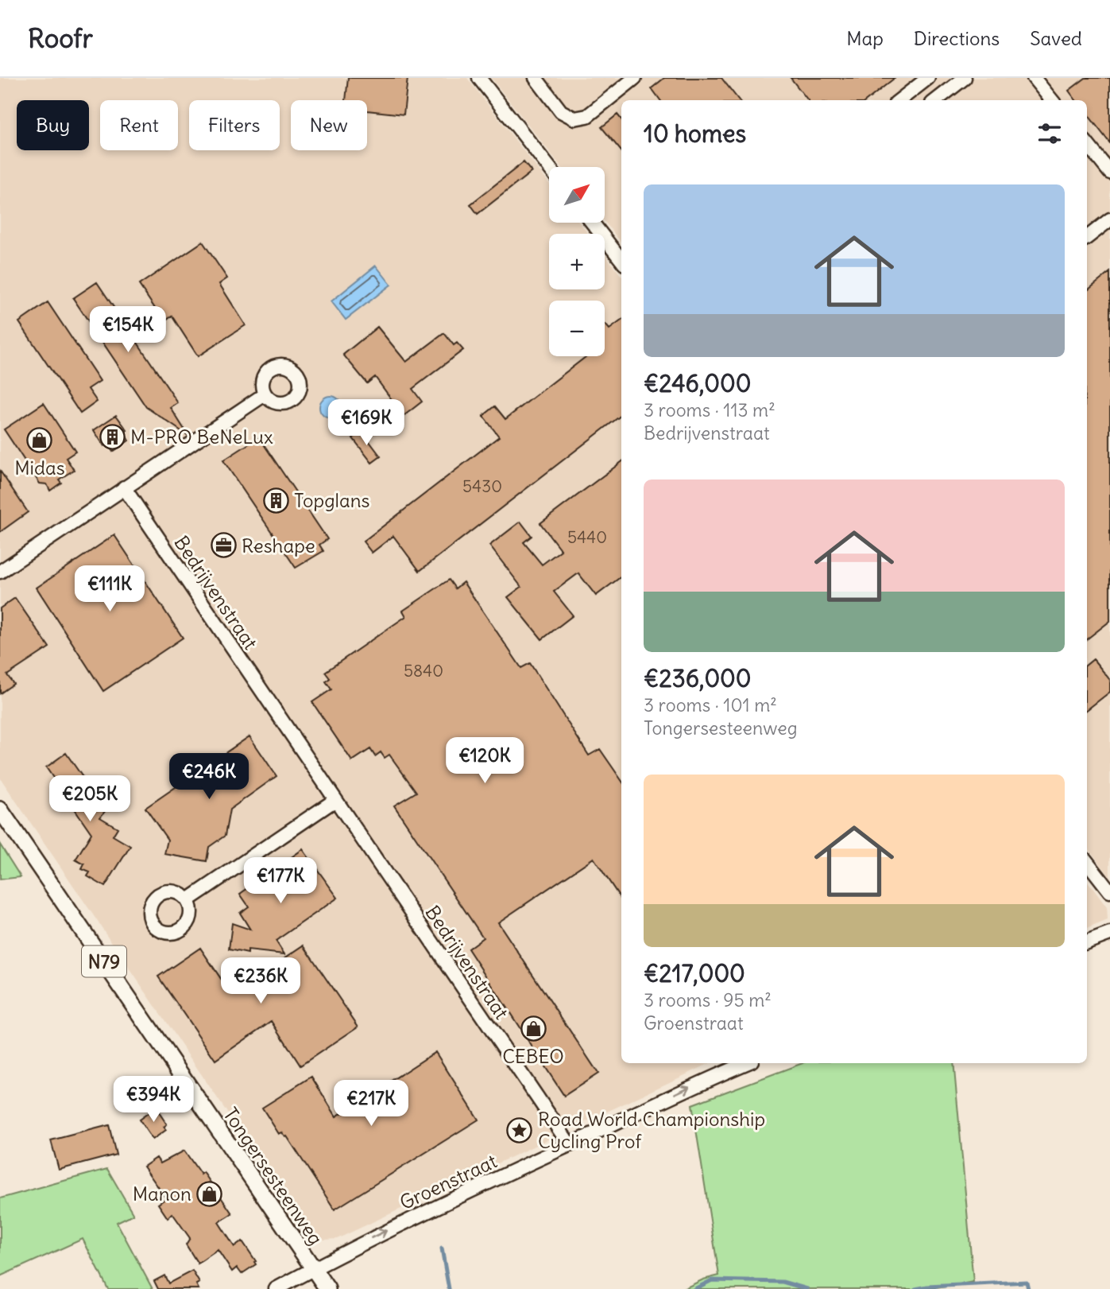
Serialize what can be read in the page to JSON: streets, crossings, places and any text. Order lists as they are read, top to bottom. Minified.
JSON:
{"streets":{"main road":["N79","Tongersesteenweg"],"street":["Bedrijvenstraat","Groenstraat"]},"crossings":[["Bedrijvenstraat","Groenstraat"],["Tongersesteenweg","Groenstraat"]],"one_way":["Groenstraat"],"places":{"building":["M-PRO BeNeLux","Topglans"],"shop":["Midas","CEBEO","Manon"],"office":["Reshape"],"place":["Road World Championship Cycling Prof"]},"house_numbers":["5430","5440","5840"],"north":"top right","page":{"header":"Roofr","nav":["Map","Directions","Saved"],"chip":["Buy","Rent","Filters","New"],"heading":"10 homes","map_buttons":["+","−"],"list":[{"name":"€246,000","note":"3 rooms · 113 m² · Bedrijvenstraat"},{"name":"€236,000","note":"3 rooms · 101 m² · Tongersesteenweg"},{"name":"€217,000","note":"3 rooms · 95 m² · Groenstraat"}],"price":["€154K","€169K","€111K","€120K","€246K","€205K","€177K","€236K","€394K","€217K"]}}
